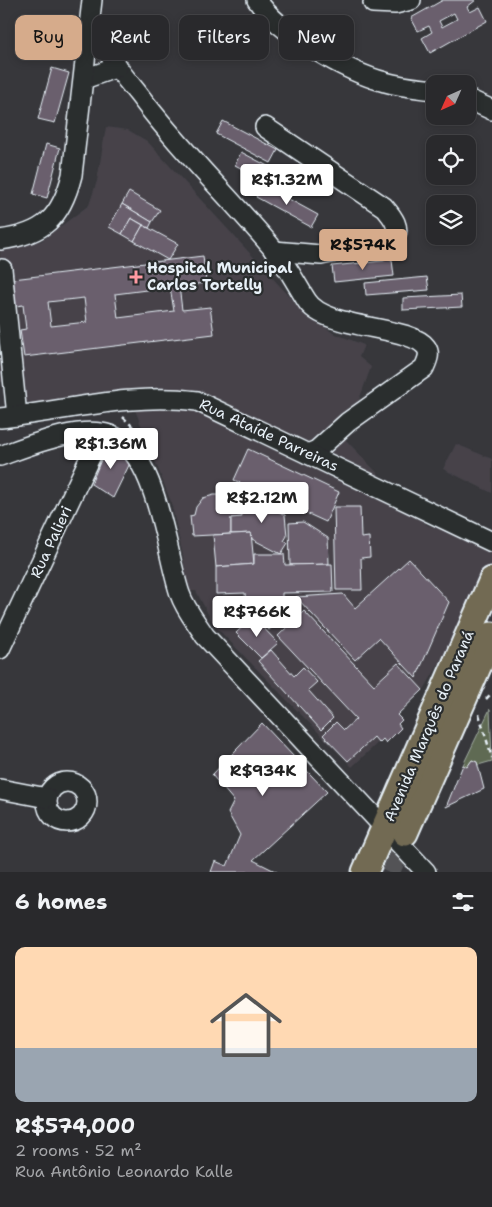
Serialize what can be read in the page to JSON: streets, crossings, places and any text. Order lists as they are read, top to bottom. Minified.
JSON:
{"streets":{"main road":["Avenida Marquês do Paraná"],"street":["Rua Ataíde Parreiras","Rua Palieri"]},"places":{"health":["Hospital Municipal Carlos Tortelly"]},"north":"bottom left","page":{"chip":["Buy","Rent","Filters","New"],"price":["R$1.32M","R$574K","R$1.36M","R$2.12M","R$766K","R$934K"],"heading":"6 homes","list":[{"name":"R$574,000","note":"2 rooms · 52 m² · Rua Antônio Leonardo Kalle"}]}}
